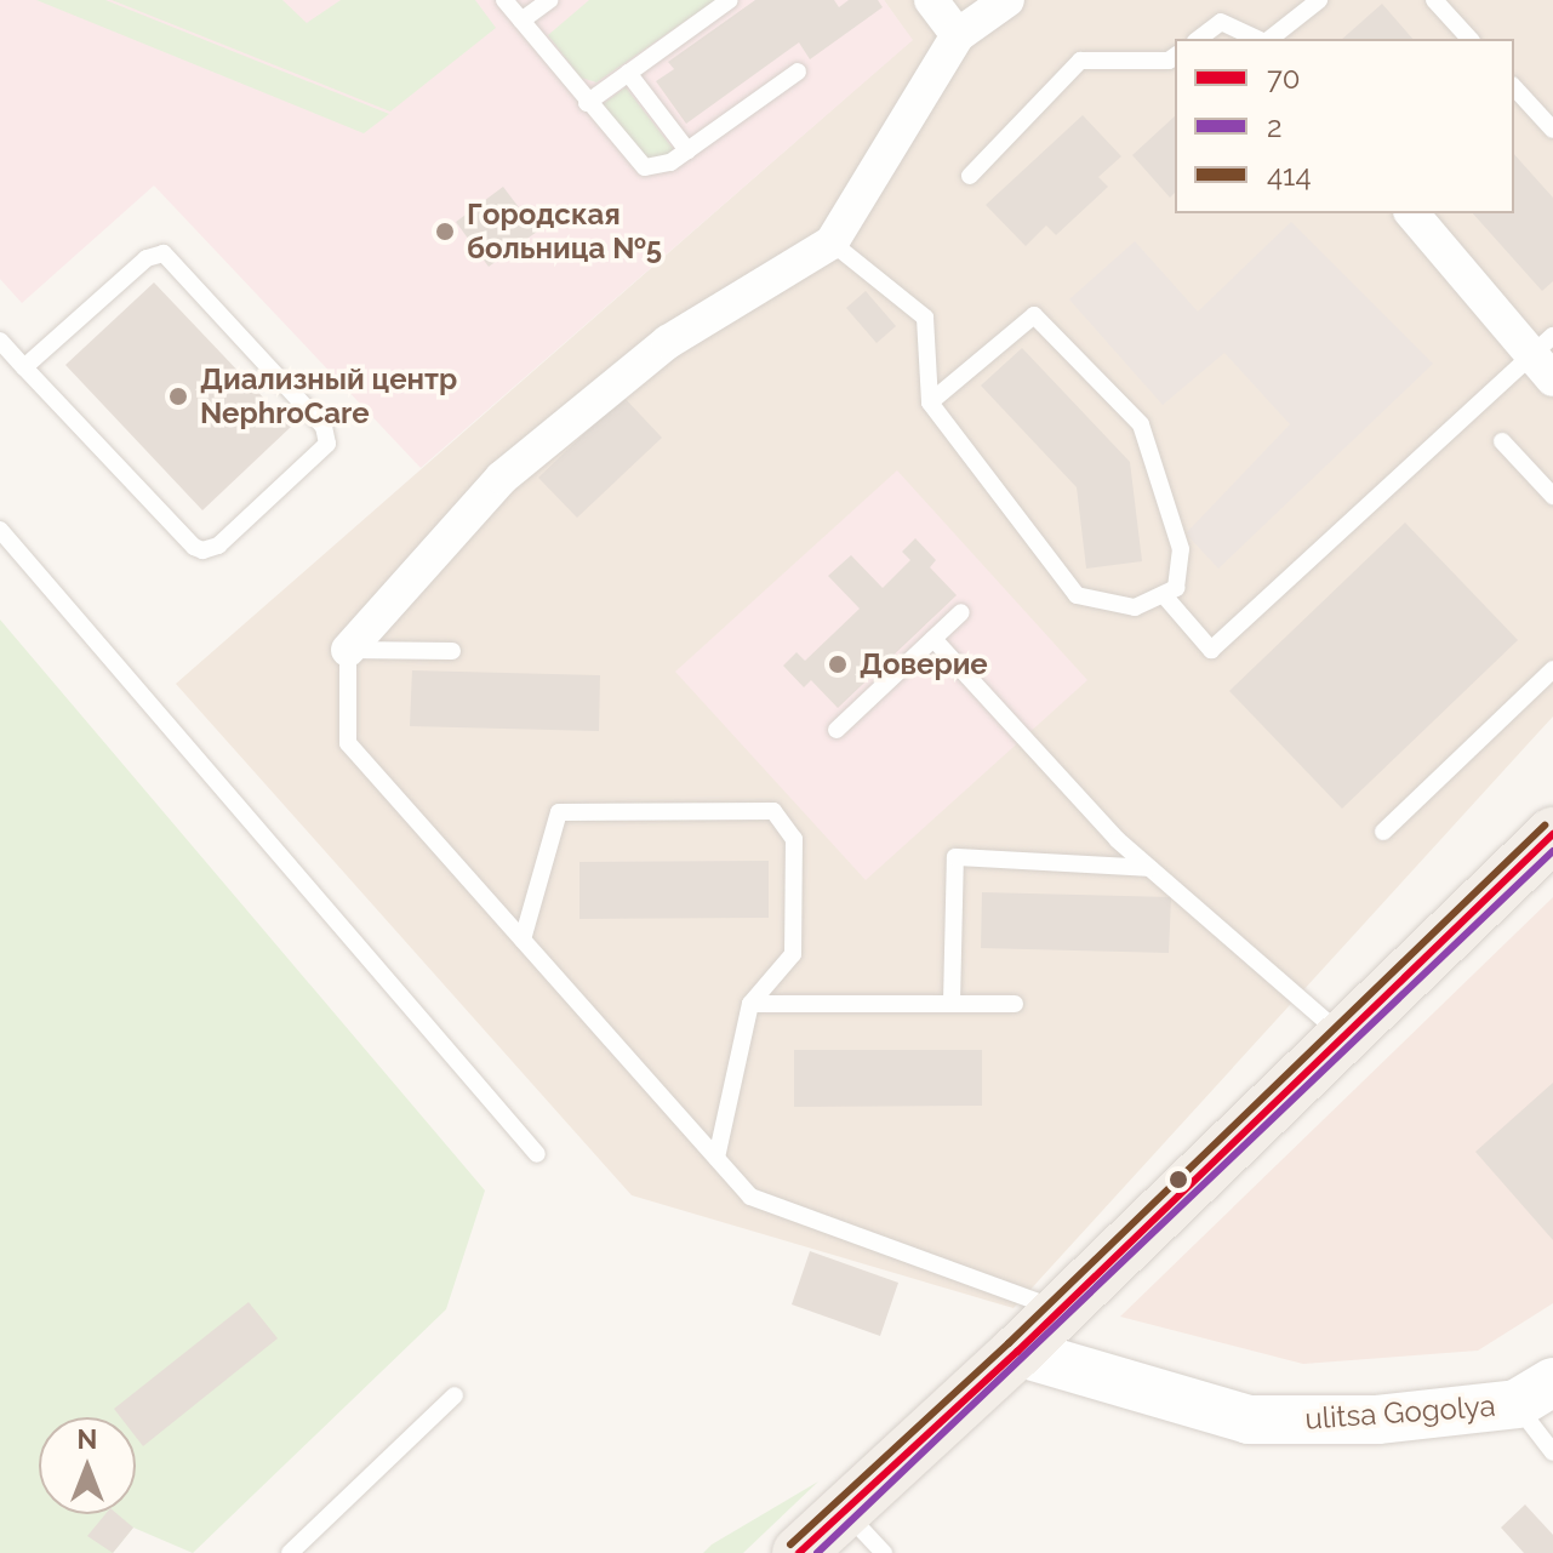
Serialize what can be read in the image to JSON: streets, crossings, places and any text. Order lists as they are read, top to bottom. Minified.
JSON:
{"streets":{"main road":["ulitsa Gogolya"]},"places":["Городская больница №5","Диализный центр NephroCare","Доверие"],"lines":["transit line 414","transit line 70","transit line 2"],"legend":["70","2","414"],"north":"top"}
